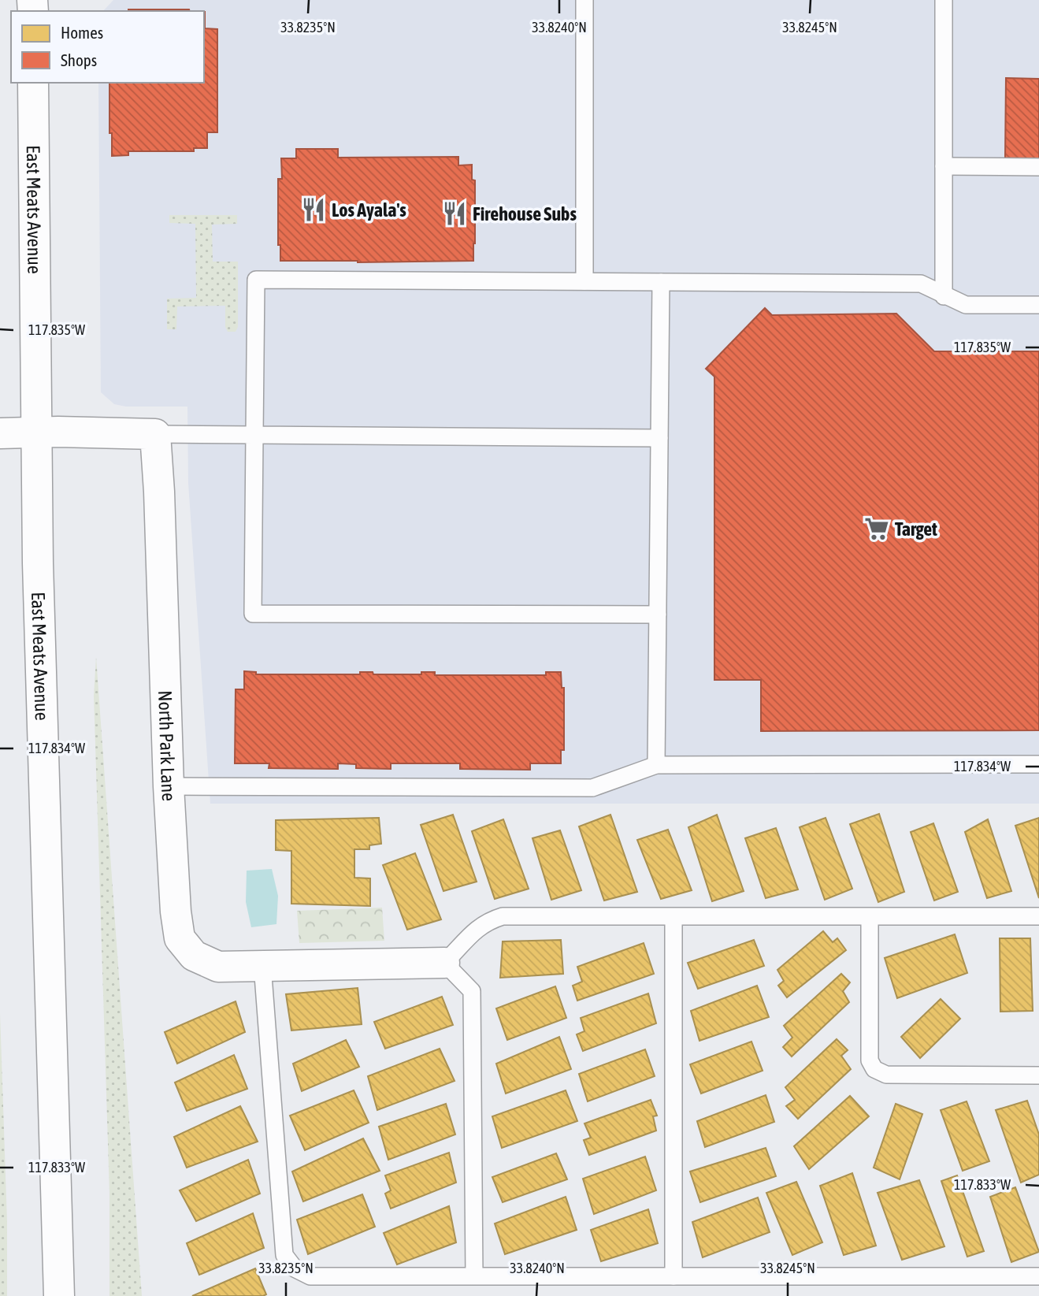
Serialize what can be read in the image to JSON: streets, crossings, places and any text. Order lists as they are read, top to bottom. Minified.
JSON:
{"streets":{"street":["East Meats Avenue","North Park Lane"]},"places":{"restaurant":["Los Ayala's","Firehouse Subs"],"supermarket":["Target"]},"legend":["Homes","Shops"],"coordinates":["33.8235°N","33.8240°N","33.8245°N","117.835°W","117.834°W","117.833°W"]}
